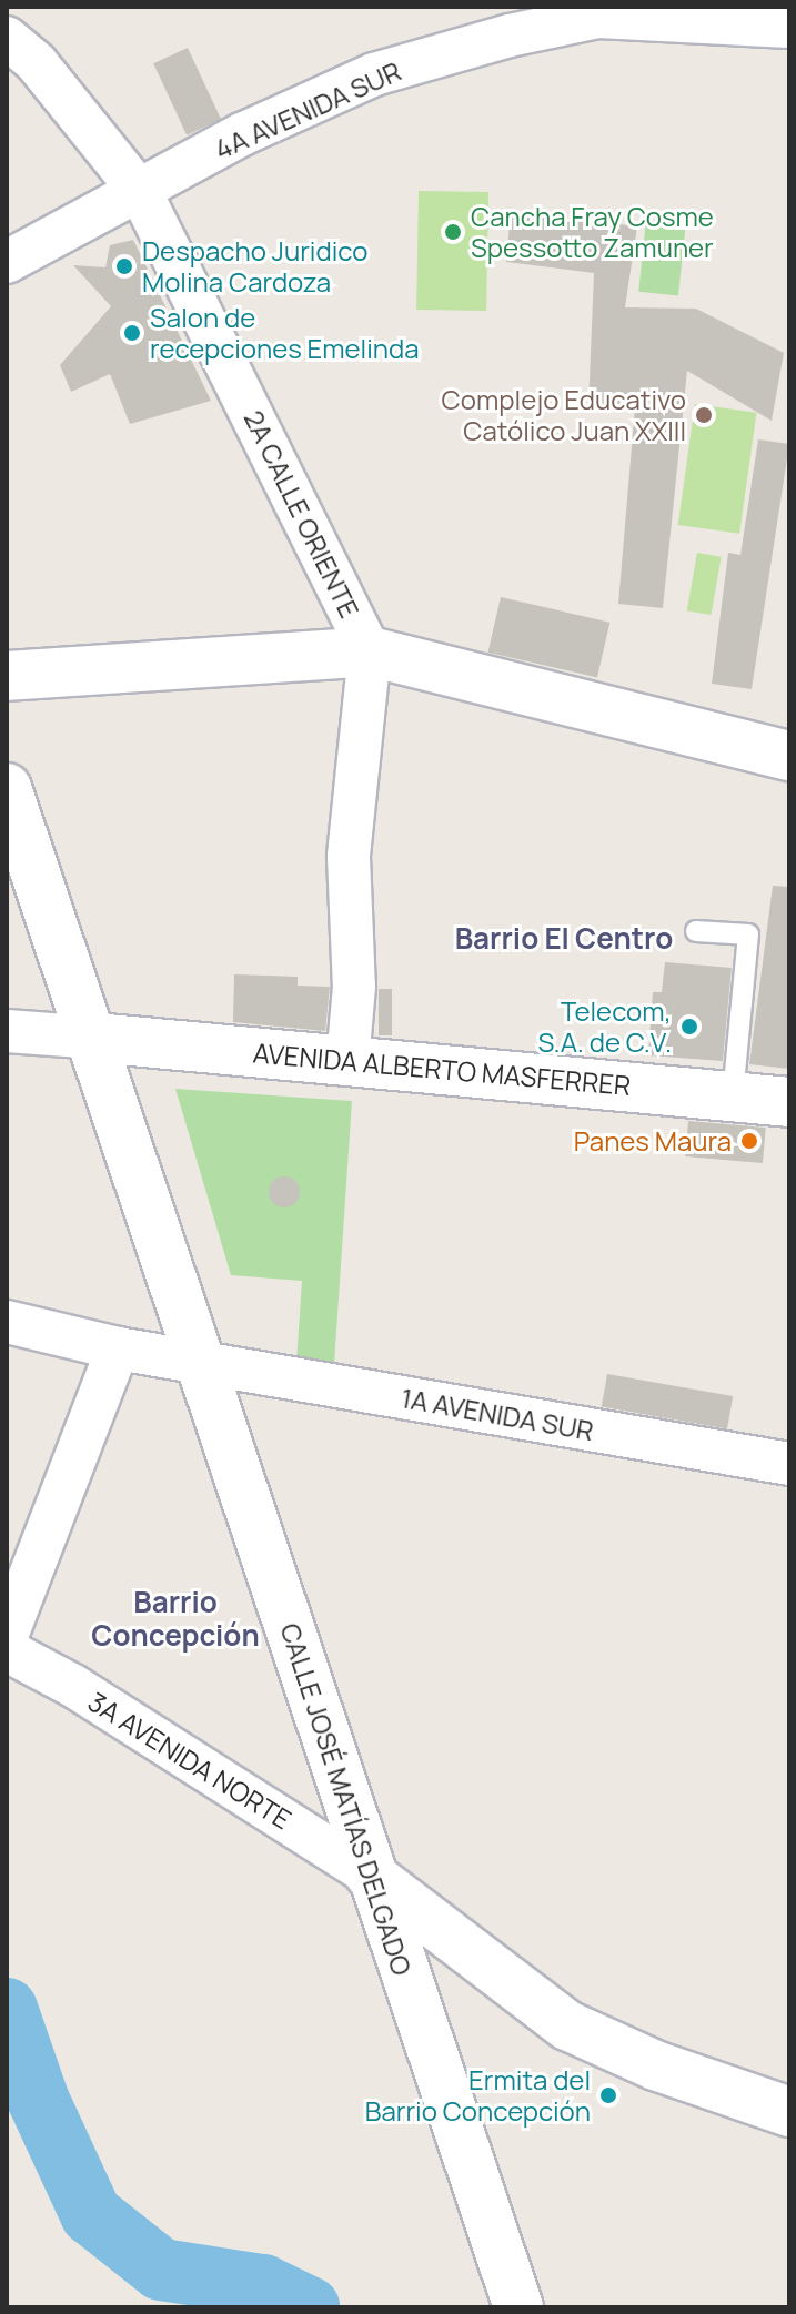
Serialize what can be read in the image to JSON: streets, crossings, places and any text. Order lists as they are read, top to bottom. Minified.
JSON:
{"streets":{"main road":["AVENIDA ALBERTO MASFERRER","CALLE JOSÉ MATÍAS DELGADO"],"street":["4A AVENIDA SUR","2A CALLE ORIENTE","1A AVENIDA SUR","3A AVENIDA NORTE"]},"crossings":[["4A AVENIDA SUR","2A CALLE ORIENTE"],["2A CALLE ORIENTE","AVENIDA ALBERTO MASFERRER"],["AVENIDA ALBERTO MASFERRER","CALLE JOSÉ MATÍAS DELGADO"],["1A AVENIDA SUR","CALLE JOSÉ MATÍAS DELGADO"],["3A AVENIDA NORTE","CALLE JOSÉ MATÍAS DELGADO"]],"districts":["Barrio El Centro","Barrio Concepción"],"places":["Cancha Fray Cosme Spessotto Zamuner","Despacho Juridico Molina Cardoza","Salon de recepciones Emelinda","Complejo Educativo Católico Juan XXIII","Telecom, S.A. de C.V.","Panes Maura","Ermita del Barrio Concepción"]}
